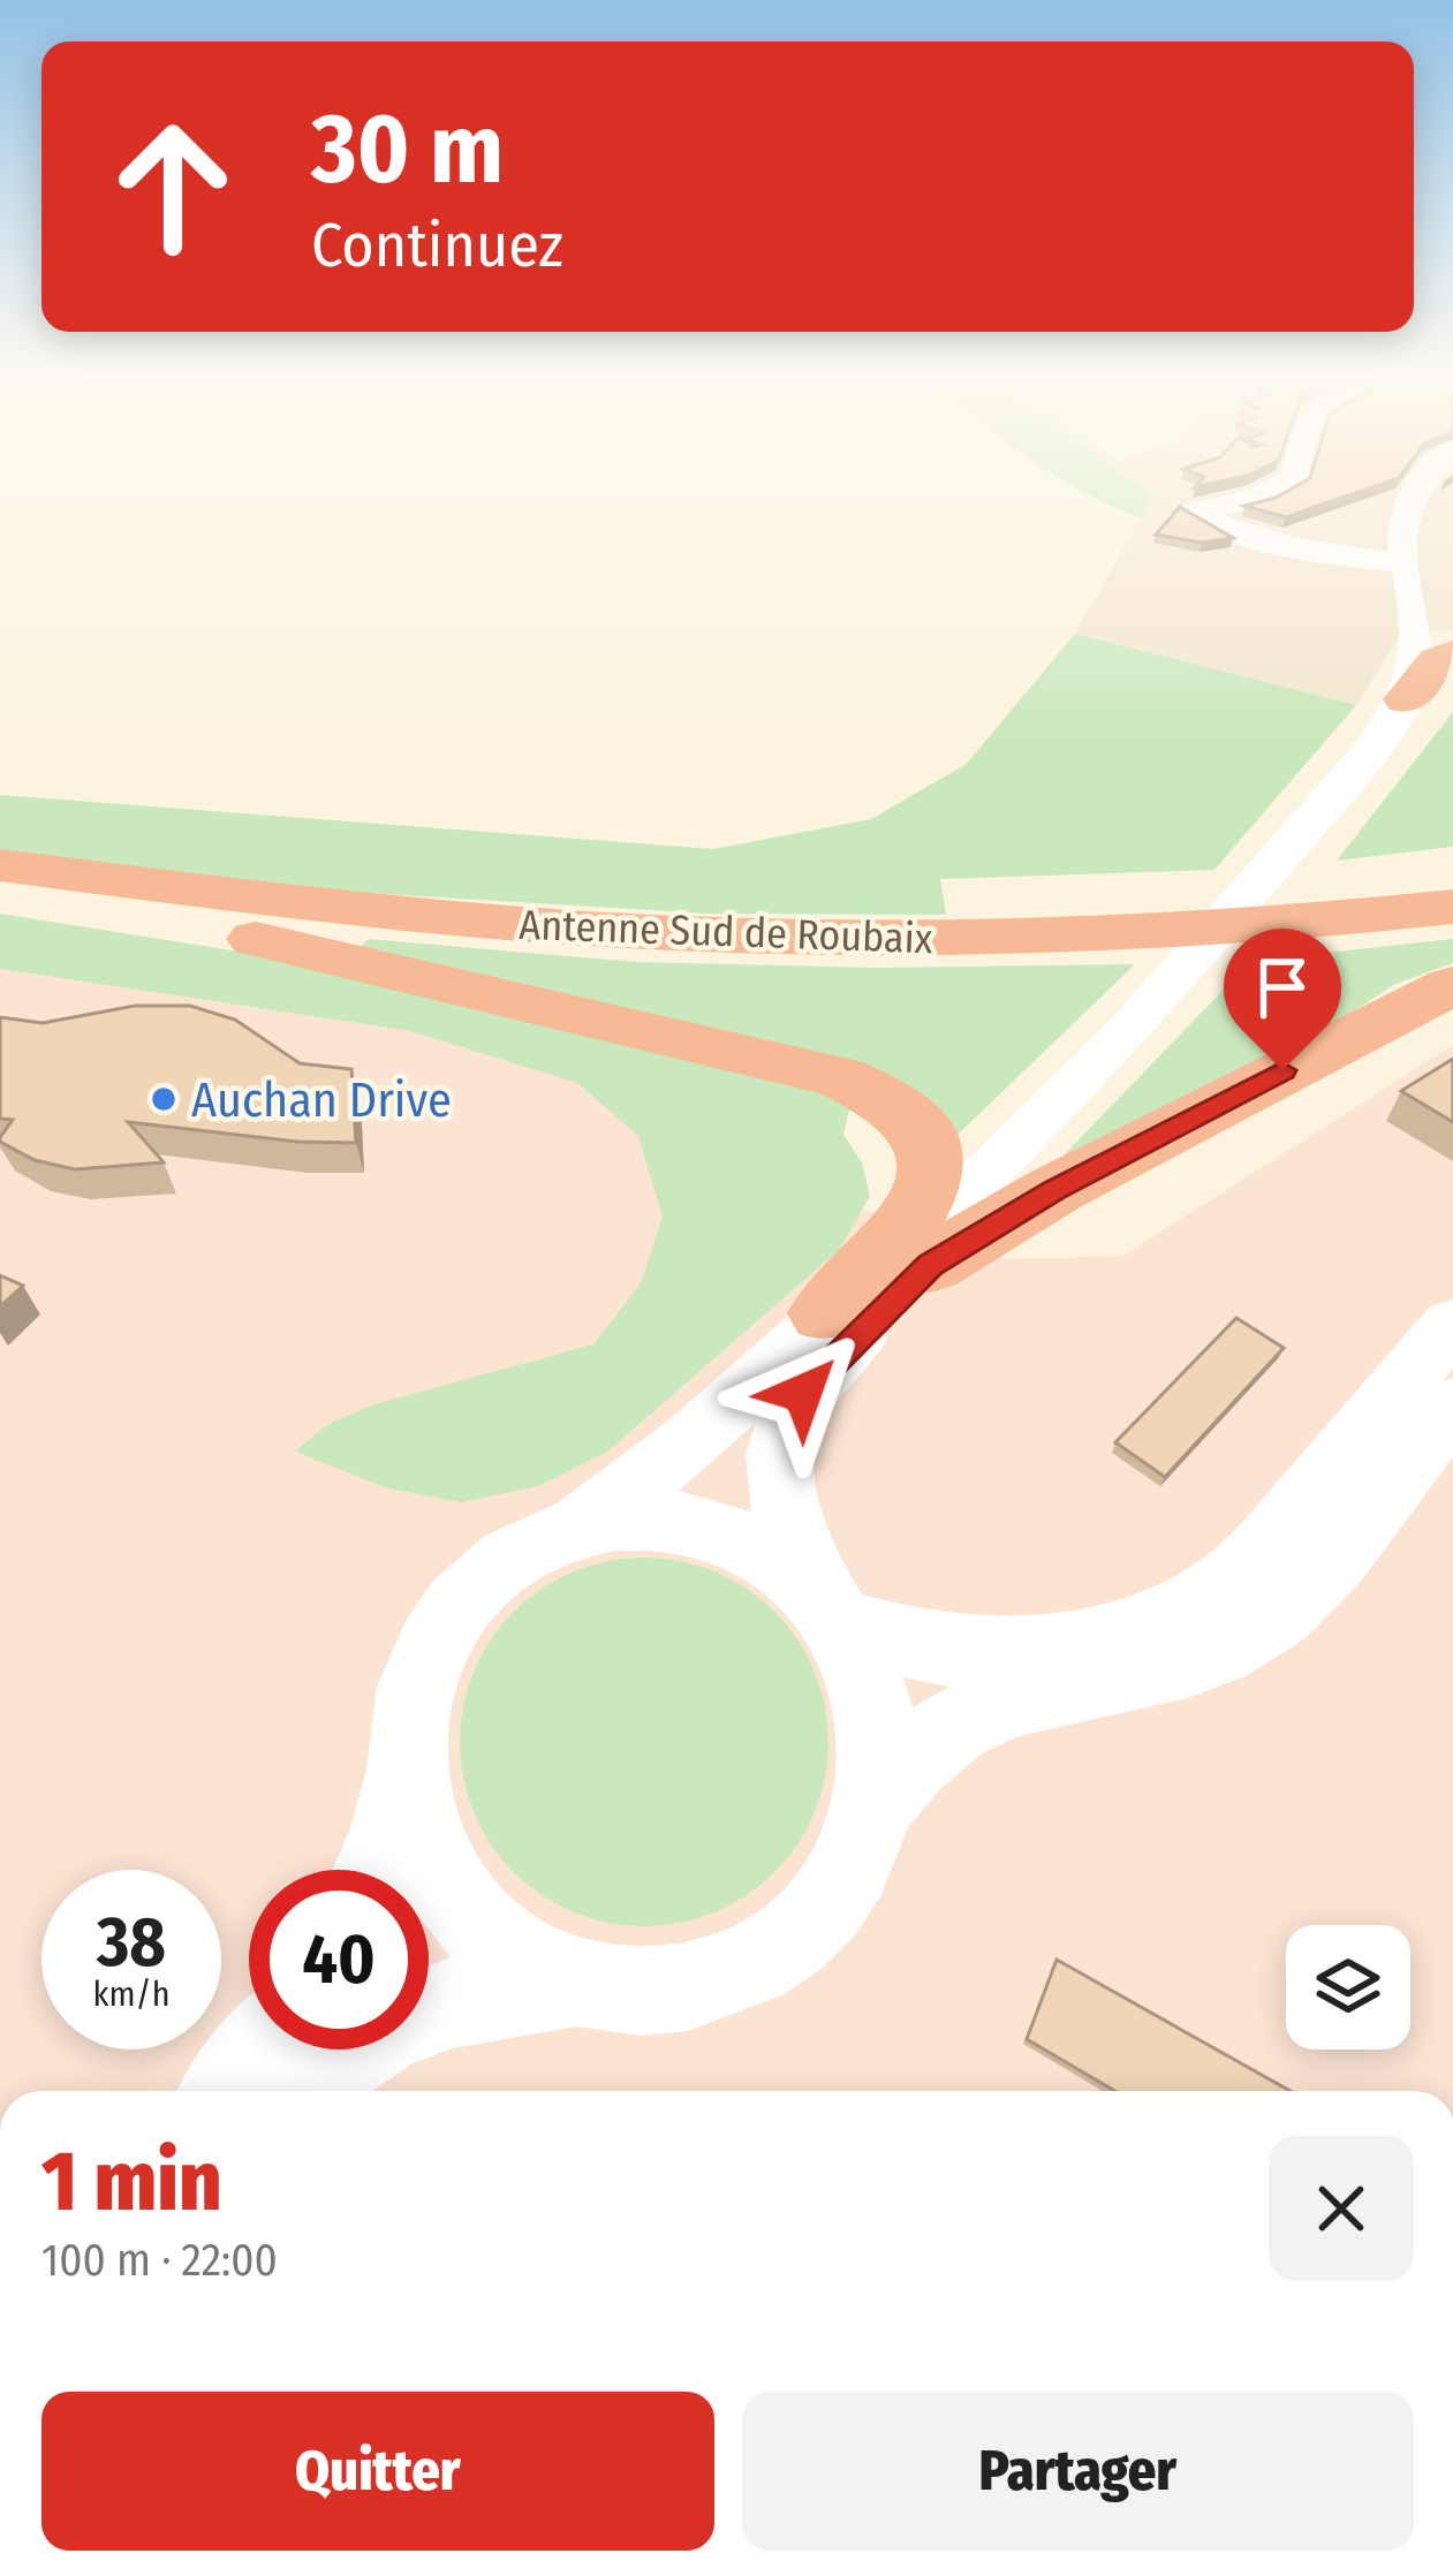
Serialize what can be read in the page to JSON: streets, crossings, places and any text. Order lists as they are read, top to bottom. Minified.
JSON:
{"streets":{"highway":["Antenne Sud de Roubaix"]},"places":["Auchan Drive"],"page":{"turn":["30 m","Continuez"],"speed":"38 km/h","limit":"40","heading":["1 min","100 m · 22:00"],"buttons":["Quitter","Partager"]}}
